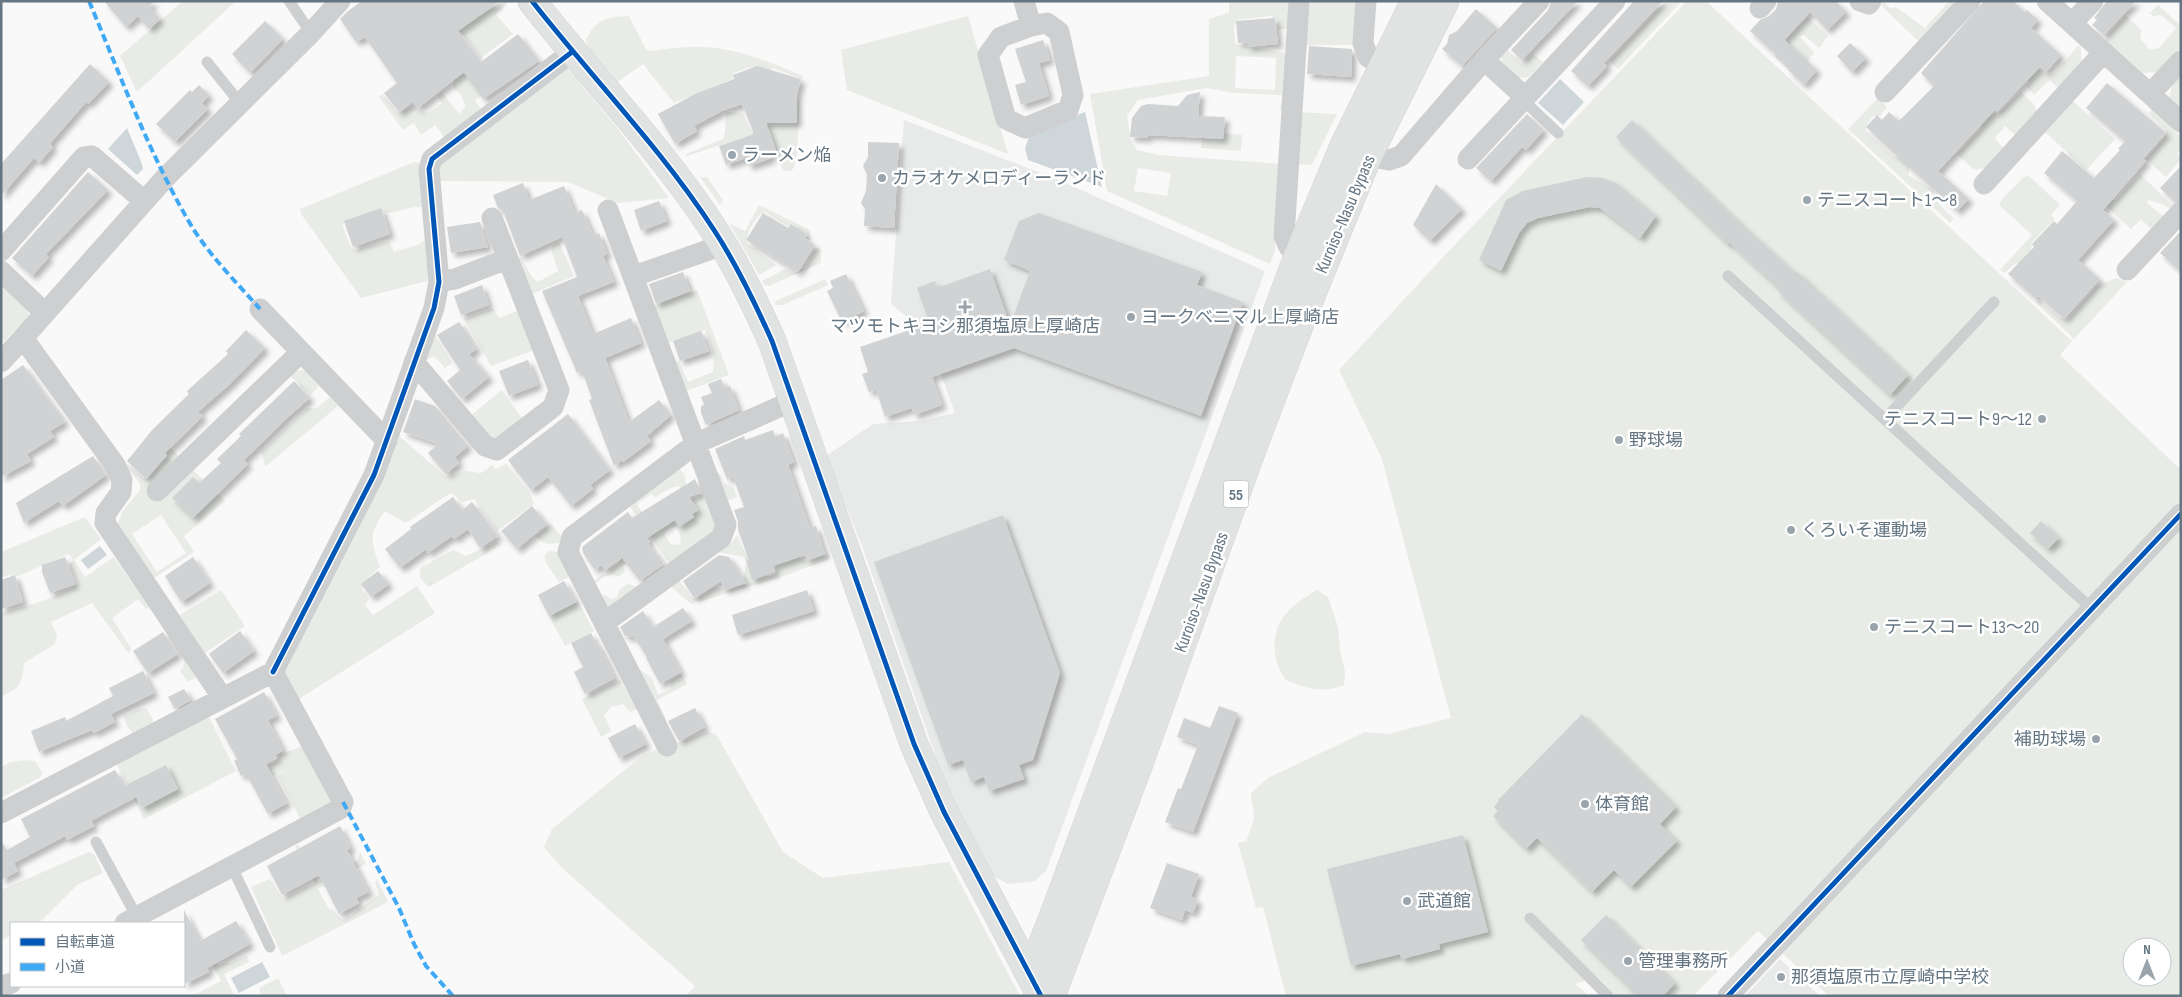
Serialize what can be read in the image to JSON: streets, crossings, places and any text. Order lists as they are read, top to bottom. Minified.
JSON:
{"streets":{"main road":["Kuroiso-Nasu Bypass","55"]},"places":{"other":["ラーメン焔","カラオケメロディーランド","テニスコート1～8","ヨークベニマル上厚崎店","テニスコート9～12","野球場","くろいそ運動場","テニスコート13～20","補助球場","体育館","武道館","管理事務所","那須塩原市立厚崎中学校"],"health":["マツモトキヨシ那須塩原上厚崎店"]},"legend":["自転車道","小道"],"north":"top"}
